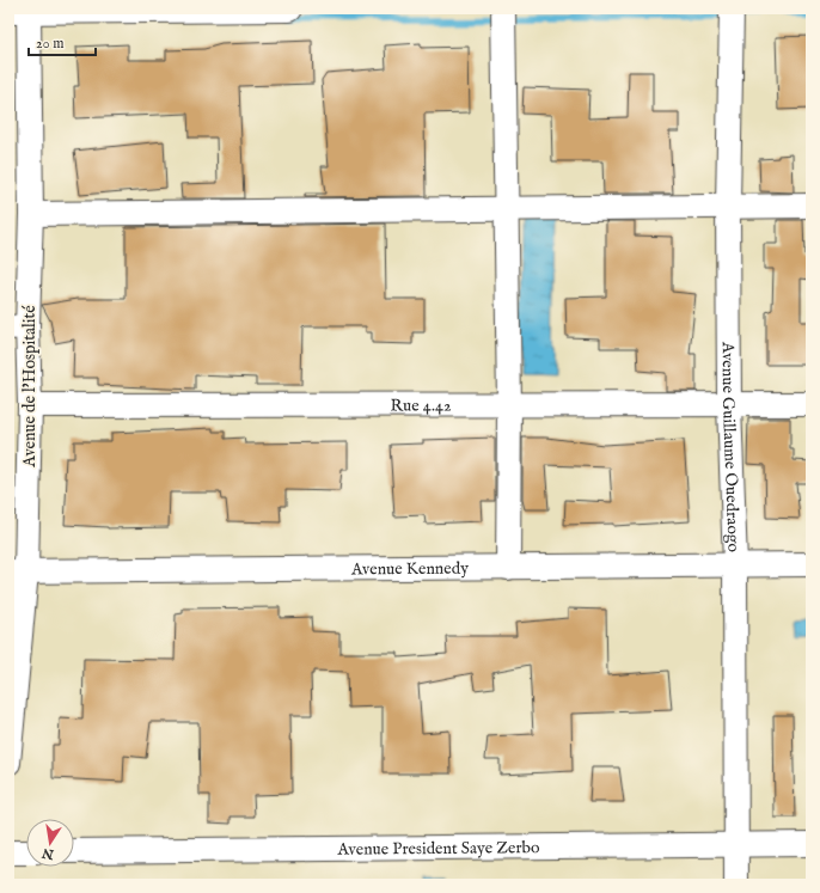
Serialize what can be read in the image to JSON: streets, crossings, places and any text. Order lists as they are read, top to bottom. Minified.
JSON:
{"streets":{"street":["Avenue de l'Hospitalité","Rue 4.42","Avenue Guillaume Ouedraogo","Avenue Kennedy","Avenue President Saye Zerbo"]},"crossings":[["Avenue de l'Hospitalité","Rue 4.42"],["Avenue de l'Hospitalité","Avenue Kennedy"],["Rue 4.42","Avenue Guillaume Ouedraogo"],["Avenue Guillaume Ouedraogo","Avenue Kennedy"],["Avenue Guillaume Ouedraogo","Avenue President Saye Zerbo"]],"scale_bar":"20 m","north":"bottom"}
